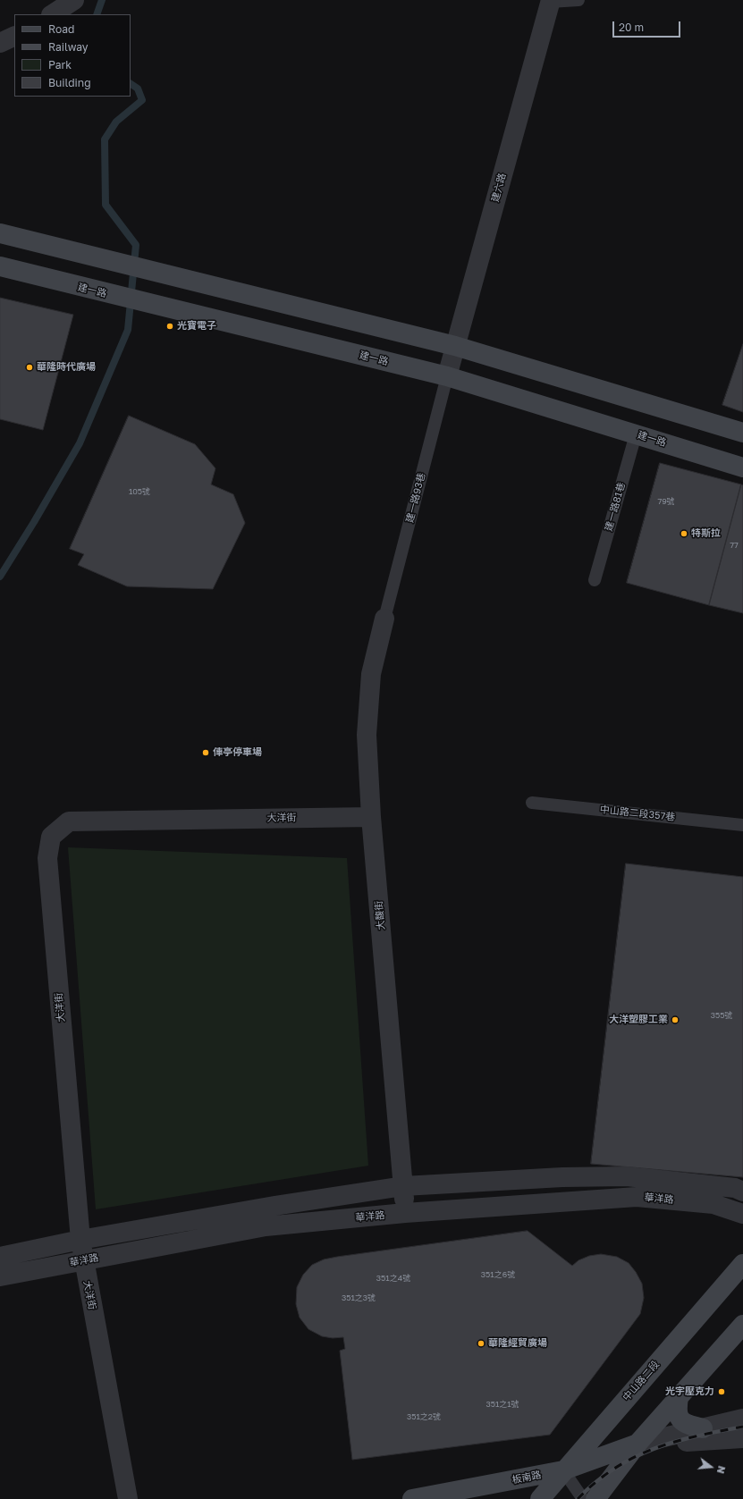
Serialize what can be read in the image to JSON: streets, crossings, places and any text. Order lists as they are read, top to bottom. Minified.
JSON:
{"streets":{"street":["建六路","建一路","大洋街","大馥街","華洋路","中山路二段","板南路"],"lane":["建一路93巷","建一路81巷","中山路二段357巷"]},"crossings":[["建六路","建一路"],["建六路","建一路93巷"],["建一路","建一路93巷"],["建一路","建一路81巷"],["建一路93巷","大馥街"],["大洋街","大馥街"],["大洋街","華洋路"],["大馥街","華洋路"],["中山路二段","板南路"]],"places":["光寶電子","華隆時代廣場","特斯拉","俥亭停車場","大洋塑膠工業","華隆經貿廣場","光宇壓克力"],"house_numbers":["105號","79號","77","355號","351之6號","351之4號","351之3號","351之1號","351之2號"],"legend":["Road","Railway","Park","Building"],"scale_bar":"20 m","north":"right"}
